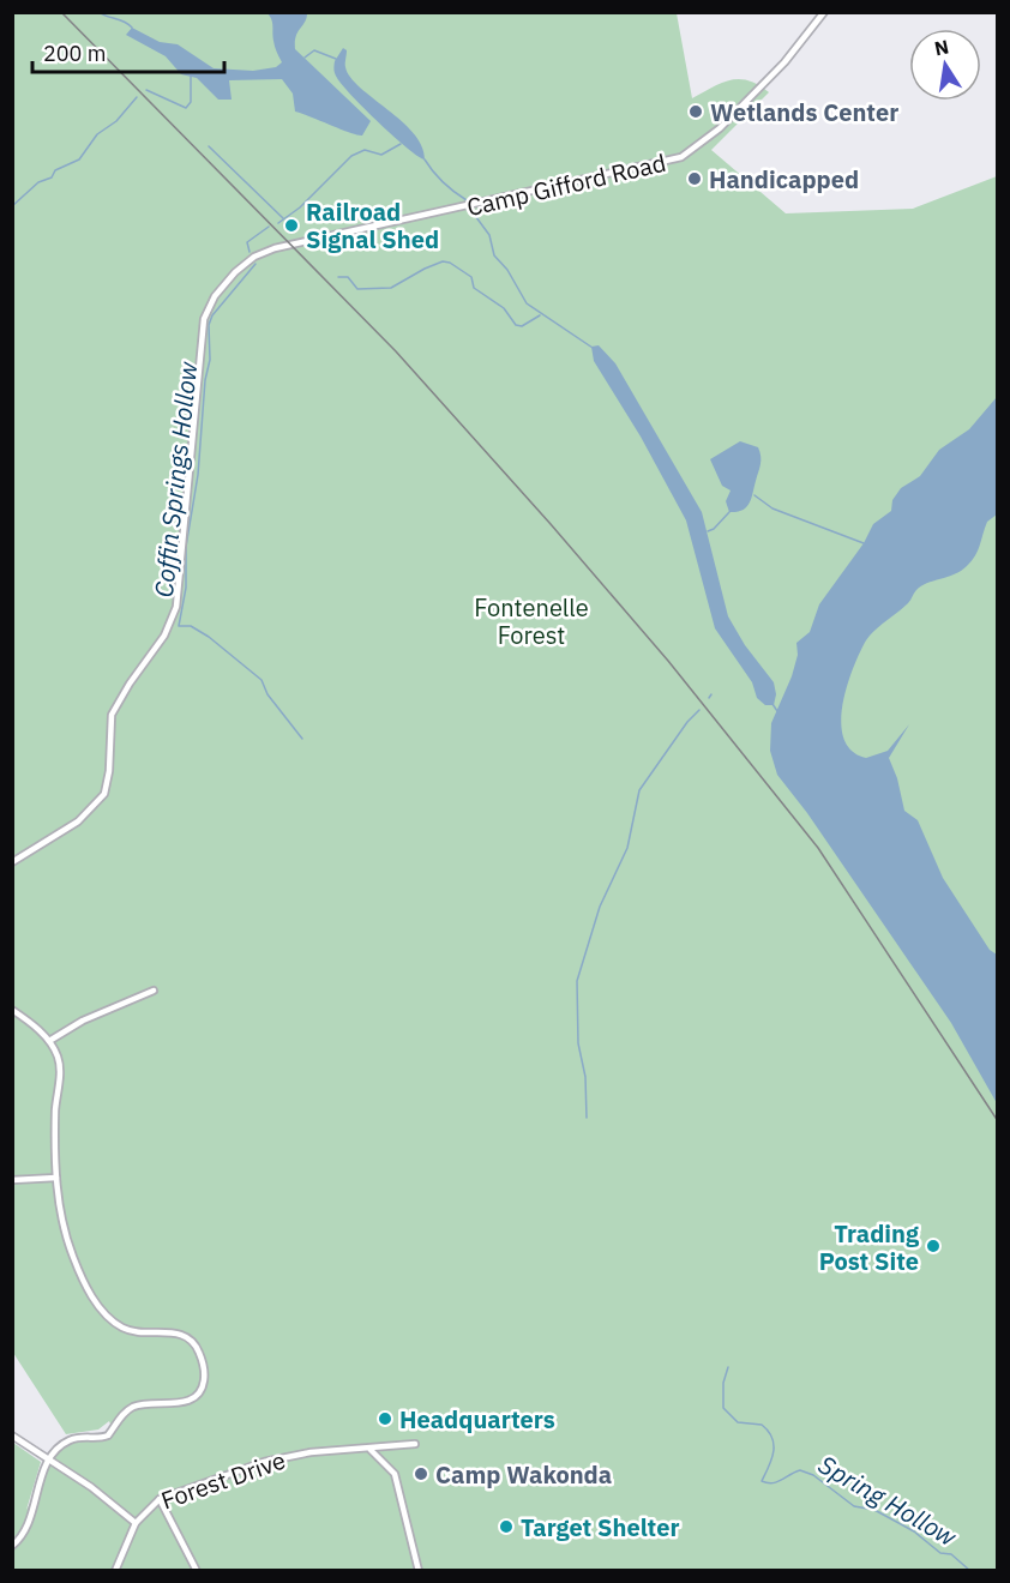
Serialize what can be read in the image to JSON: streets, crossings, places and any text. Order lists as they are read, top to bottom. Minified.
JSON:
{"streets":{"street":["Camp Gifford Road","Forest Drive"]},"water":["Coffin Springs Hollow","Spring Hollow"],"parks":["Fontenelle Forest"],"places":["Wetlands Center","Handicapped","Railroad Signal Shed","Trading Post Site","Headquarters","Camp Wakonda","Target Shelter"],"scale_bar":"200 m","north":"top"}
